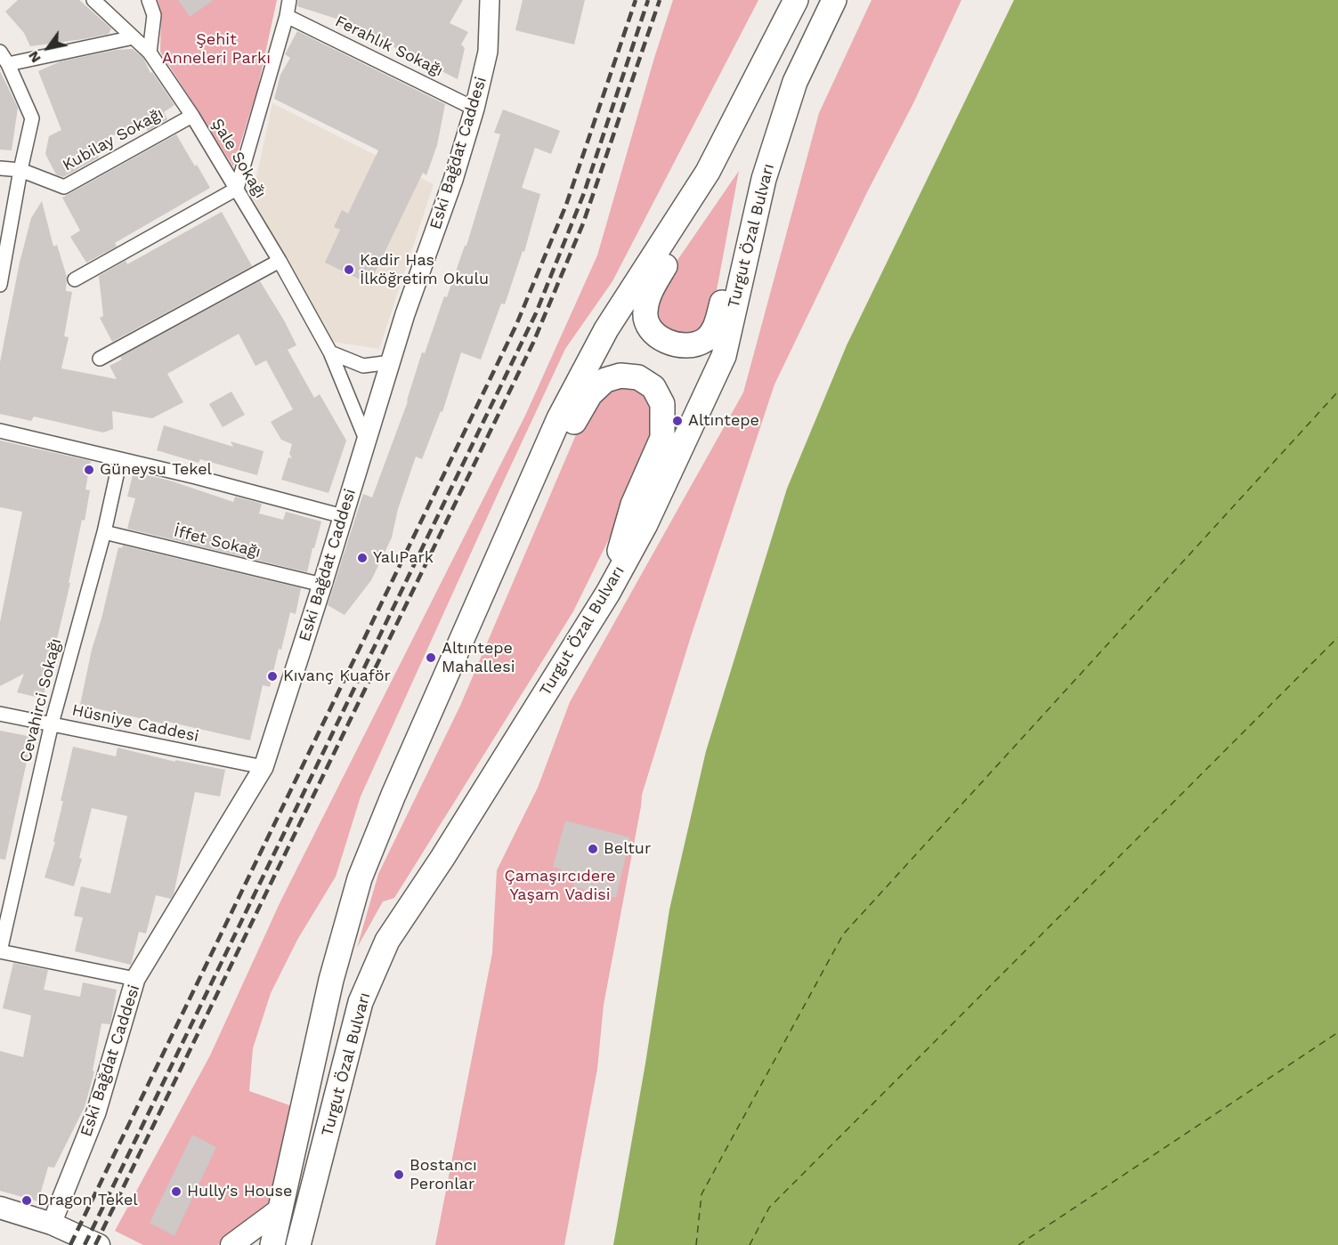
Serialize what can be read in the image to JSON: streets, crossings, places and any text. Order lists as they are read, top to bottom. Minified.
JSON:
{"streets":{"highway":["Turgut Özal Bulvarı"],"street":["Ferahlık Sokağı","Kubilay Sokağı","Eski Bağdat Caddesi","Şale Sokağı","İffet Sokağı","Cevahirci Sokağı","Hüsniye Caddesi"]},"crossings":[["Ferahlık Sokağı","Eski Bağdat Caddesi"],["Kubilay Sokağı","Şale Sokağı"],["Eski Bağdat Caddesi","Şale Sokağı"],["Eski Bağdat Caddesi","İffet Sokağı"],["Eski Bağdat Caddesi","Hüsniye Caddesi"],["İffet Sokağı","Cevahirci Sokağı"],["Cevahirci Sokağı","Hüsniye Caddesi"]],"parks":["Şehit Anneleri Parkı","Çamaşırcıdere Yaşam Vadisi"],"places":["Kadir Has İlköğretim Okulu","Altıntepe","Güneysu Tekel","YalıPark","Altıntepe Mahallesi","Kıvanç Kuaför","Beltur","Bostancı Peronlar","Hully's House","Dragon Tekel"],"north":"bottom left"}
